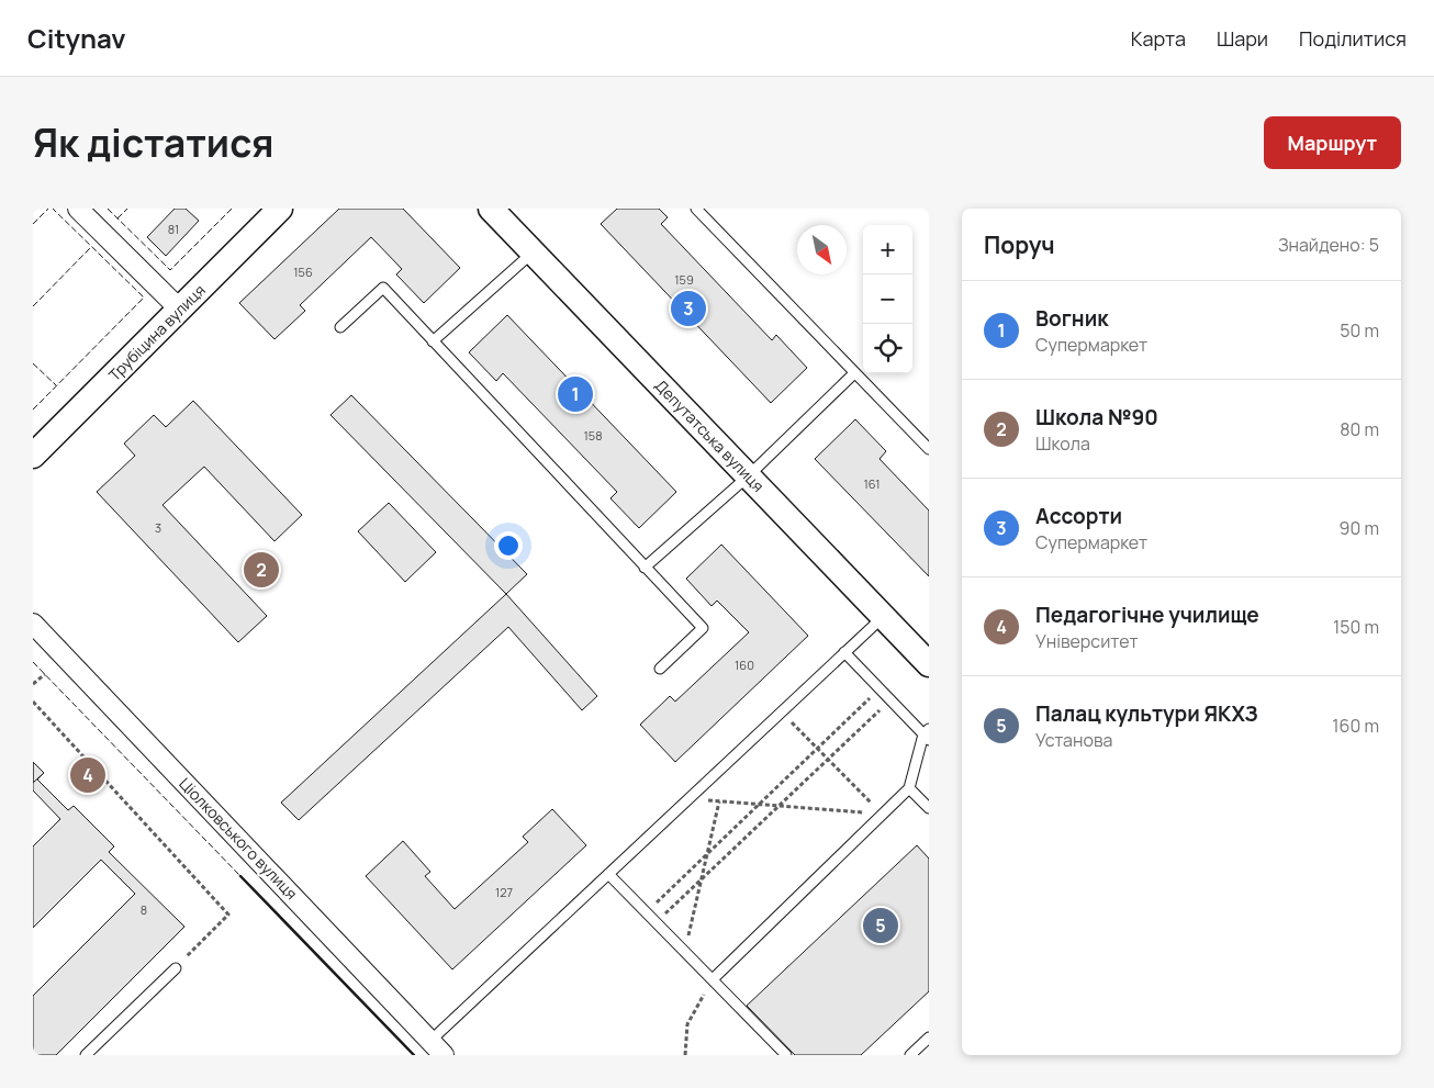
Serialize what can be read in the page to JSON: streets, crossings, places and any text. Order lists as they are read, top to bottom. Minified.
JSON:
{"streets":{"street":["Трубіцина вулиця","Депутатська вулиця","Ціолковського вулиця"]},"house_numbers":["81","156","159","158","161","3","160","127","8"],"north":"bottom right","page":{"header":"Citynav","nav":["Карта","Шари","Поділитися"],"title":"Як дістатися","buttons":"Маршрут","heading":["Поруч","Знайдено: 5"],"map_buttons":["+","−"],"list":[{"mark":"1","name":"Вогник","note":"Супермаркет","value":"50 m"},{"mark":"2","name":"Школа №90","note":"Школа","value":"80 m"},{"mark":"3","name":"Ассорти","note":"Супермаркет","value":"90 m"},{"mark":"4","name":"Педагогічне училище","note":"Університет","value":"150 m"},{"mark":"5","name":"Палац культури ЯКХЗ","note":"Установа","value":"160 m"}],"pins":["3","1","2","4","5"]}}
